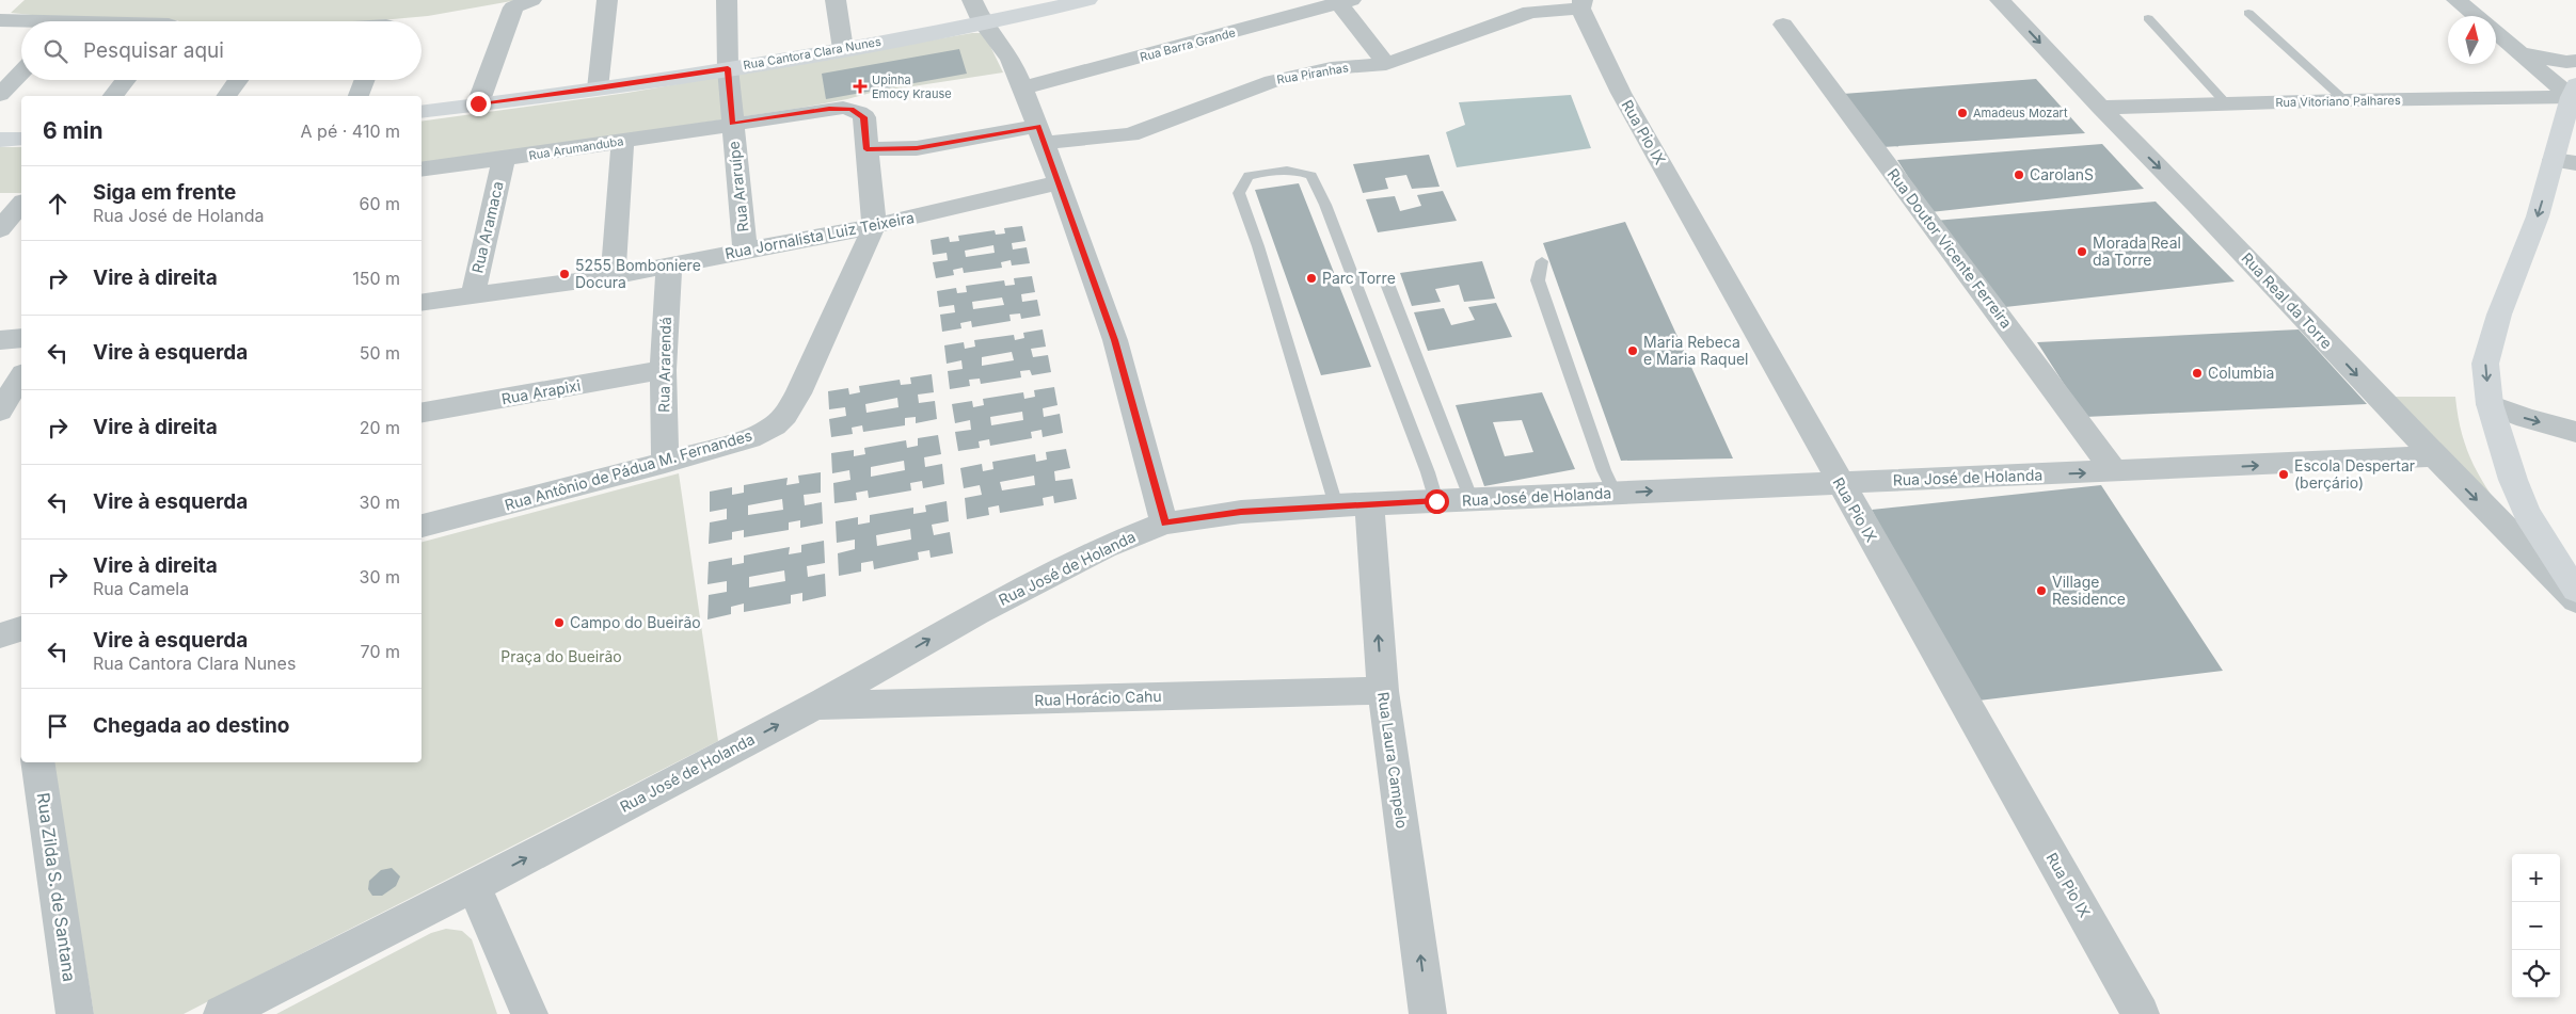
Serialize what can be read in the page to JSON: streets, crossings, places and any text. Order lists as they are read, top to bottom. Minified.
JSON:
{"streets":{"street":["Rua Barra Grande","Rua Cantora Clara Nunes","Rua Piranhas","Rua Vitoriano Palhares","Rua Pio IX","Rua Arumanduba","Rua Araruípe","Rua Aramaca","Rua Jornalista Luiz Teixeira","Rua Doutor Vicente Ferreira","Rua Real da Torre","Rua Ararendá","Rua Arapixi","Rua Antônio de Pádua M. Fernandes","Rua José de Holanda","Rua Horácio Cahu","Rua Laura Campelo","Rua Zilda S. de Santana"]},"crossings":[["Rua Cantora Clara Nunes","Rua Araruípe"],["Rua Piranhas","Rua Pio IX"],["Rua Piranhas","Rua Arumanduba"],["Rua Vitoriano Palhares","Rua Real da Torre"],["Rua Pio IX","Rua José de Holanda"],["Rua Arumanduba","Rua Araruípe"],["Rua Arumanduba","Rua Aramaca"],["Rua Araruípe","Rua Jornalista Luiz Teixeira"],["Rua Aramaca","Rua Jornalista Luiz Teixeira"],["Rua Jornalista Luiz Teixeira","Rua Ararendá"],["Rua Jornalista Luiz Teixeira","Rua Antônio de Pádua M. Fernandes"],["Rua Doutor Vicente Ferreira","Rua José de Holanda"],["Rua Real da Torre","Rua José de Holanda"],["Rua Ararendá","Rua Arapixi"],["Rua Ararendá","Rua Antônio de Pádua M. Fernandes"],["Rua José de Holanda","Rua Horácio Cahu"],["Rua José de Holanda","Rua Laura Campelo"],["Rua Horácio Cahu","Rua Laura Campelo"]],"one_way":["Rua Real da Torre","Rua José de Holanda","Rua Laura Campelo"],"parks":["Praça do Bueirão"],"places":{"health":["Upinha Emocy Krause"],"other":["Amadeus Mozart","CarolanS","Morada Real da Torre","5255 Bomboniere Docura","Parc Torre","Maria Rebeca e Maria Raquel","Columbia","Escola Despertar (berçário)","Village Residence","Campo do Bueirão"]},"north":"top","page":{"search":"Pesquisar aqui","heading":["6 min","A pé · 410 m"],"list":[["Siga em frente","Rua José de Holanda","60 m"],["Vire à direita","150 m"],["Vire à esquerda","50 m"],["Vire à direita","20 m"],["Vire à esquerda","30 m"],["Vire à direita","Rua Camela","30 m"],["Vire à esquerda","Rua Cantora Clara Nunes","70 m"],"Chegada ao destino"],"map_buttons":["+","−"]}}
